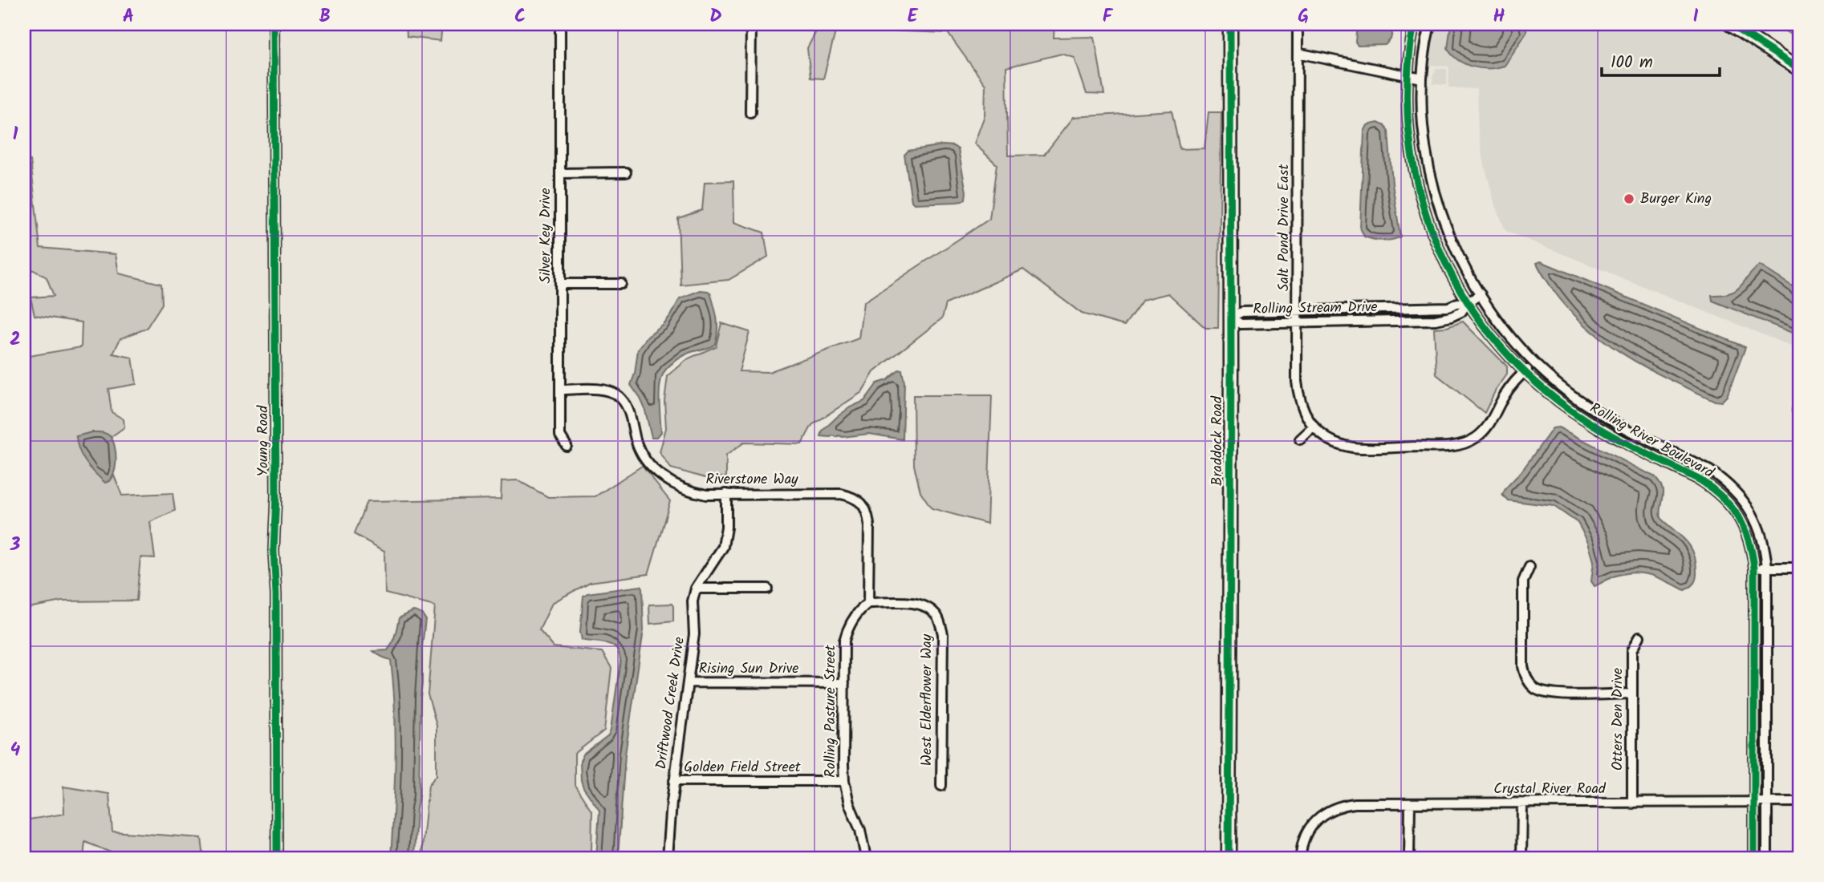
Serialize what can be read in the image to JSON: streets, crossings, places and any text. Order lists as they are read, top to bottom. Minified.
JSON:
{"streets":{"street":["Salt Pond Drive East","Silver Key Drive","Rolling Stream Drive","Young Road","Braddock Road","Rolling River Boulevard","Riverstone Way","Rising Sun Drive","West Elderflower Way","Driftwood Creek Drive","Rolling Pasture Street","Otters Den Drive","Golden Field Street","Crystal River Road"]},"crossings":[["Salt Pond Drive East","Rolling Stream Drive"],["Silver Key Drive","Riverstone Way"],["Rolling Stream Drive","Braddock Road"],["Rolling Stream Drive","Rolling River Boulevard"],["Rolling River Boulevard","Crystal River Road"],["Riverstone Way","West Elderflower Way"],["Riverstone Way","Driftwood Creek Drive"],["Riverstone Way","Rolling Pasture Street"],["Rising Sun Drive","Driftwood Creek Drive"],["Rising Sun Drive","Rolling Pasture Street"],["West Elderflower Way","Rolling Pasture Street"],["Driftwood Creek Drive","Golden Field Street"],["Rolling Pasture Street","Golden Field Street"],["Otters Den Drive","Crystal River Road"]],"places":["Burger King"],"scale_bar":"100 m","grid":{"columns":["A","B","C","D","E","F","G","H","I"],"rows":["1","2","3","4"]}}
